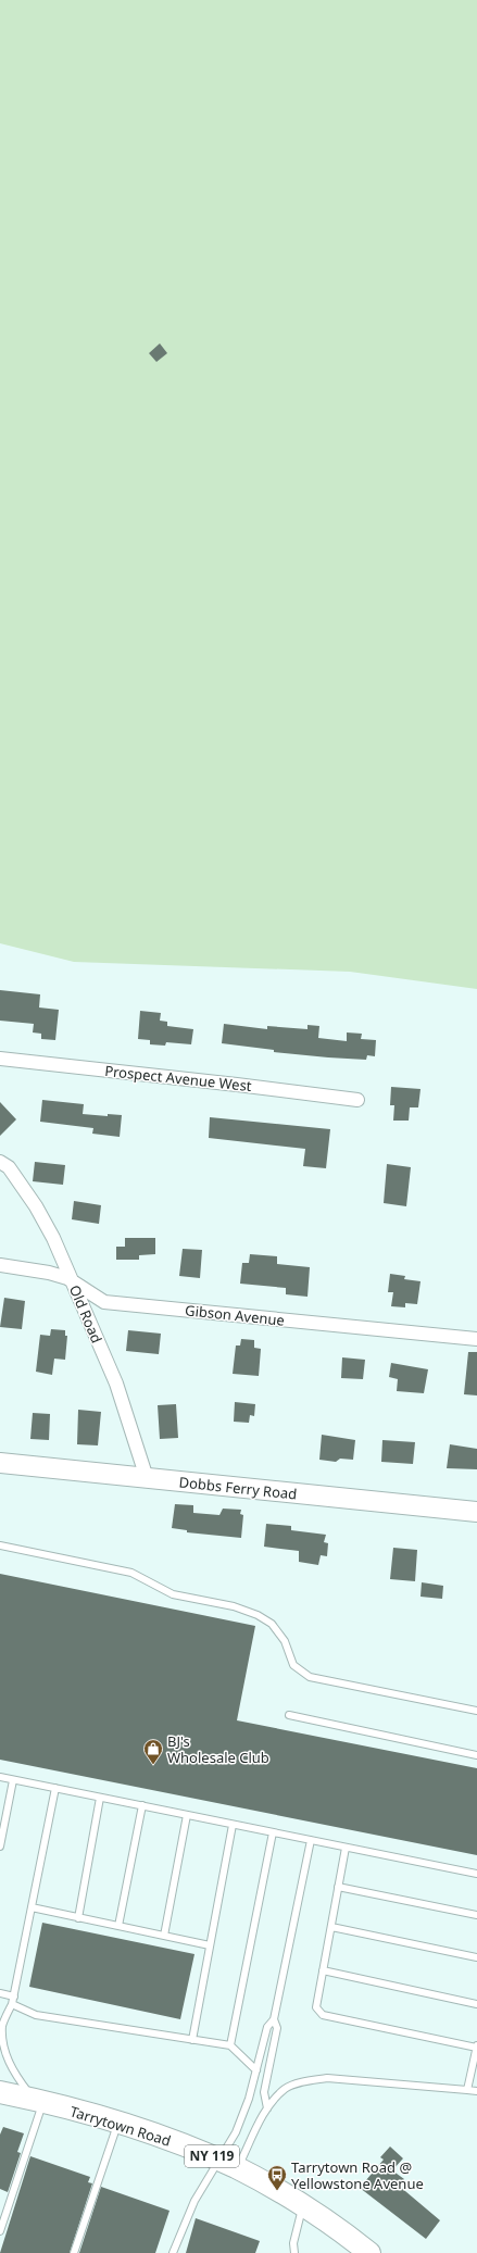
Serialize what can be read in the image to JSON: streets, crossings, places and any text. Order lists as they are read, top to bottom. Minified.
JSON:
{"streets":{"main road":["Dobbs Ferry Road","Tarrytown Road","NY 119"],"street":["Prospect Avenue West","Old Road","Gibson Avenue"]},"crossings":[["Old Road","Gibson Avenue"],["Old Road","Dobbs Ferry Road"]],"places":{"shop":["BJ's Wholesale Club"],"bus stop":["Tarrytown Road @ Yellowstone Avenue"]}}
